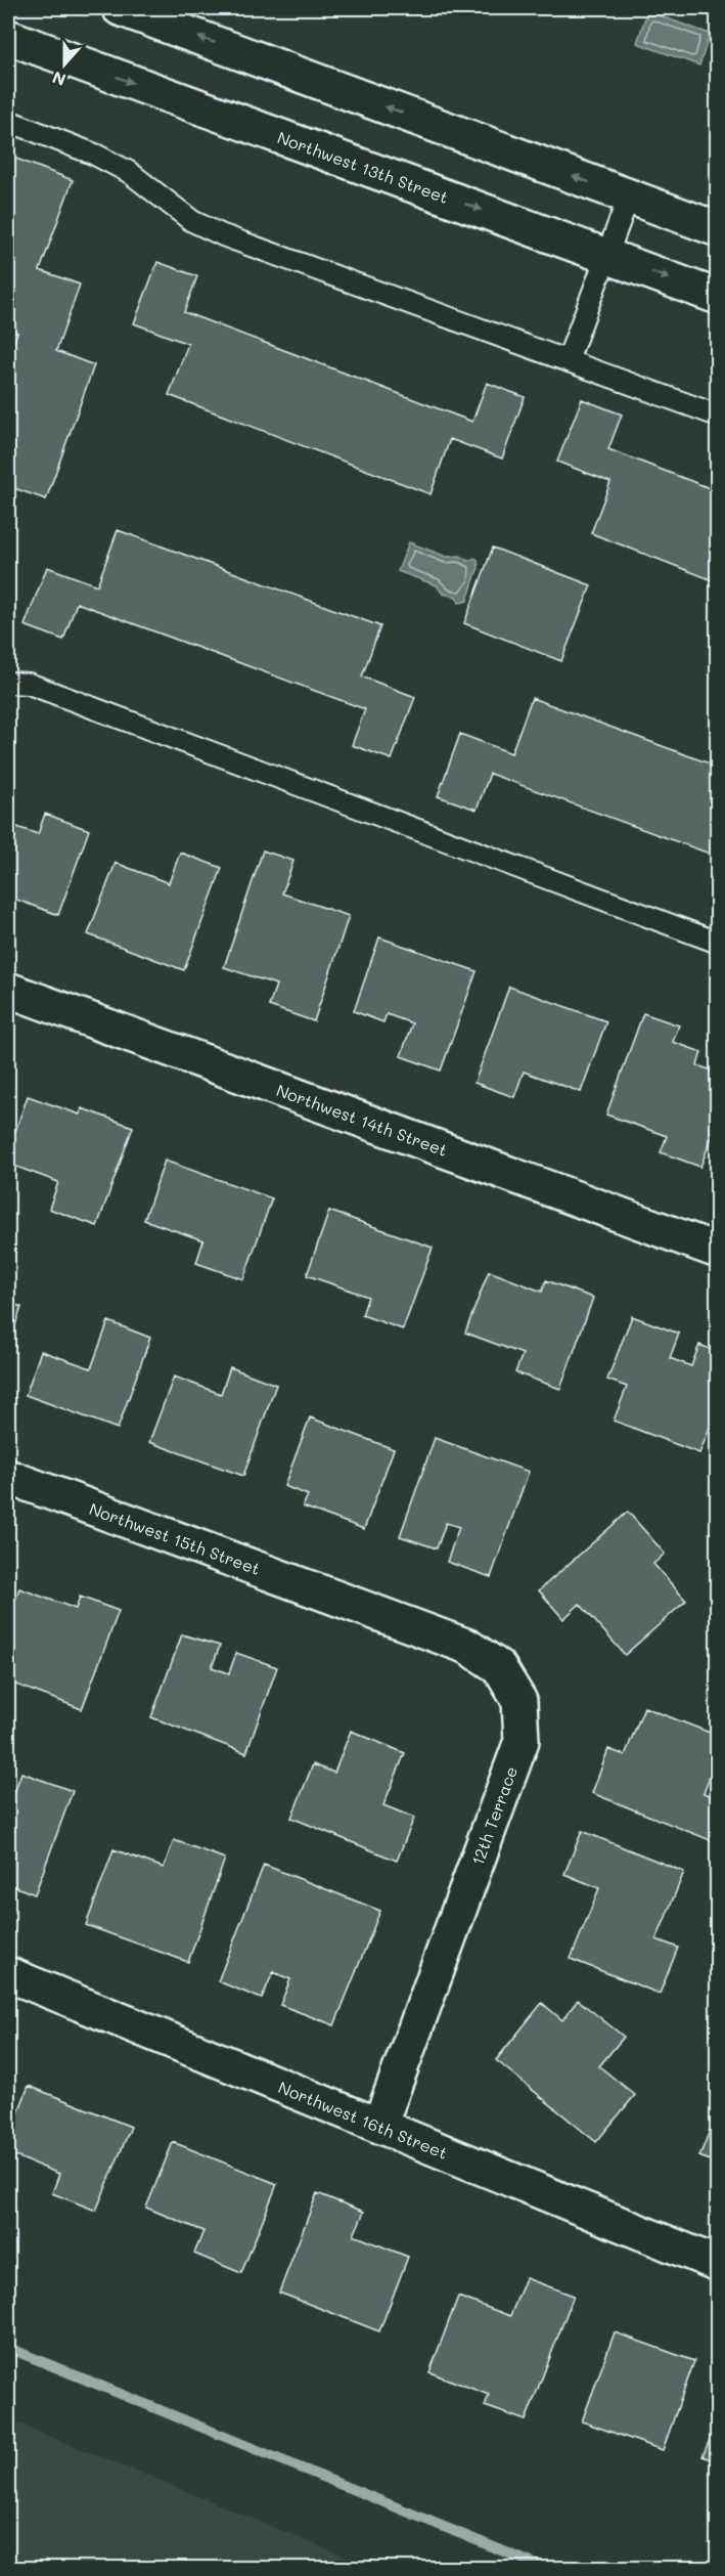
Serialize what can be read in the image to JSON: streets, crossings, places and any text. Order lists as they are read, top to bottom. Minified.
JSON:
{"streets":{"street":["Northwest 13th Street","Northwest 14th Street","Northwest 15th Street","12th Terrace","Northwest 16th Street"]},"crossings":[["Northwest 15th Street","12th Terrace"],["12th Terrace","Northwest 16th Street"]],"north":"bottom"}
